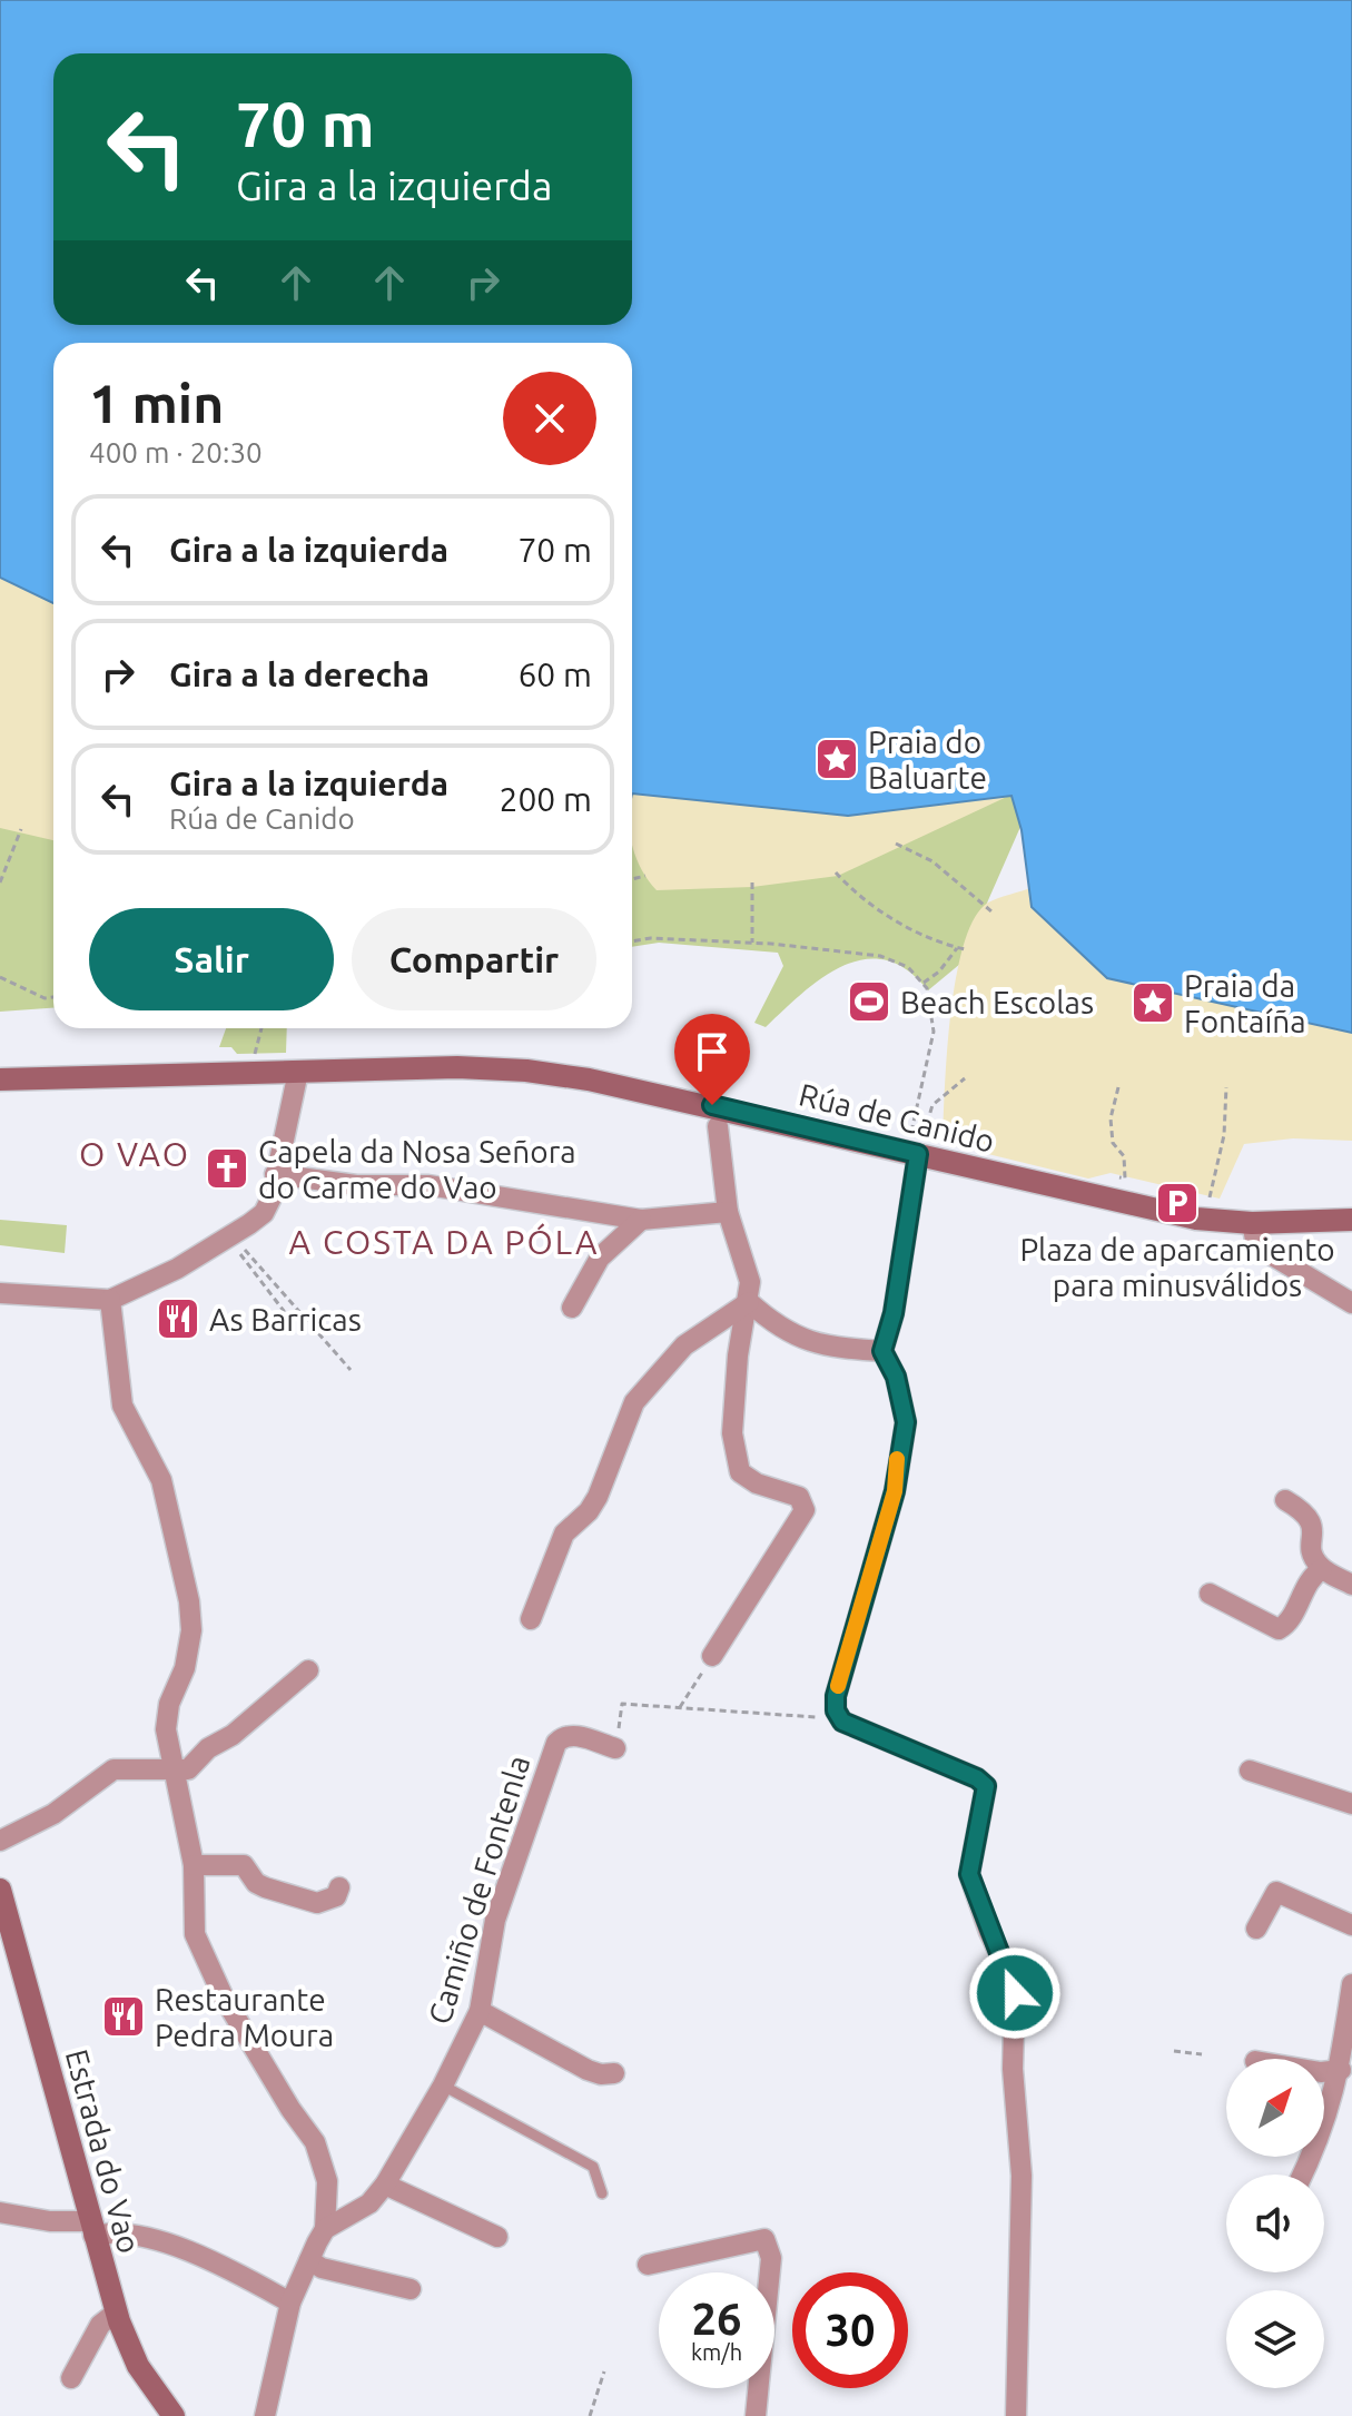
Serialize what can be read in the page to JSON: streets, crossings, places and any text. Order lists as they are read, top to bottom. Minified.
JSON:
{"streets":{"main road":["Rúa de Canido","Estrada do Vao"],"street":["Camiño de Fontenla"]},"districts":["O VAO","A COSTA DA PÓLA"],"places":{"place":["Praia do Baluarte","Praia da Fontaíña"],"sports":["Beach Escolas"],"church":["Capela da Nosa Señora do Carme do Vao"],"parking":["Plaza de aparcamiento para minusválidos"],"restaurant":["As Barricas","Restaurante Pedra Moura"]},"north":"top right","page":{"turn":["70 m","Gira a la izquierda"],"heading":["1 min","400 m · 20:30"],"list":[{"name":"Gira a la izquierda","value":"70 m"},{"name":"Gira a la derecha","value":"60 m"},{"name":"Gira a la izquierda","note":"Rúa de Canido","value":"200 m"}],"buttons":["Salir","Compartir"],"speed":"26 km/h","limit":"30"}}
